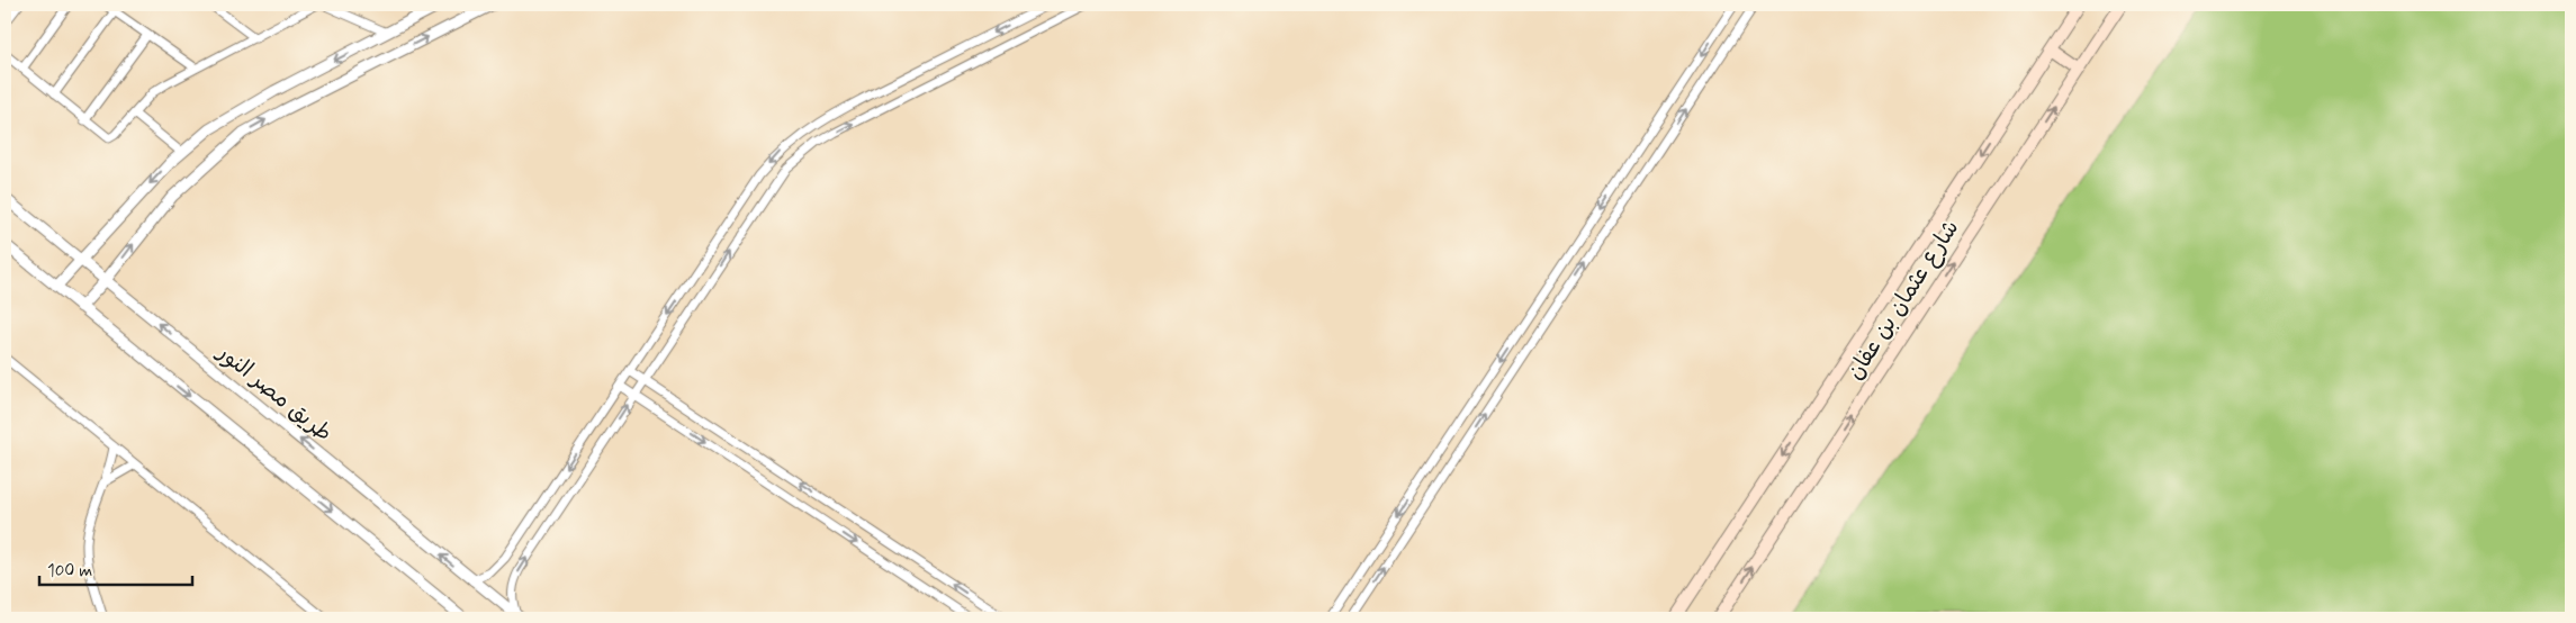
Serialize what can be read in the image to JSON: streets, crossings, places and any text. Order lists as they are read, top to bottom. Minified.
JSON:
{"streets":{"main road":["شارع عثمان بن عفان"],"street":["طريق مصر النور"]},"scale_bar":"100 m"}
